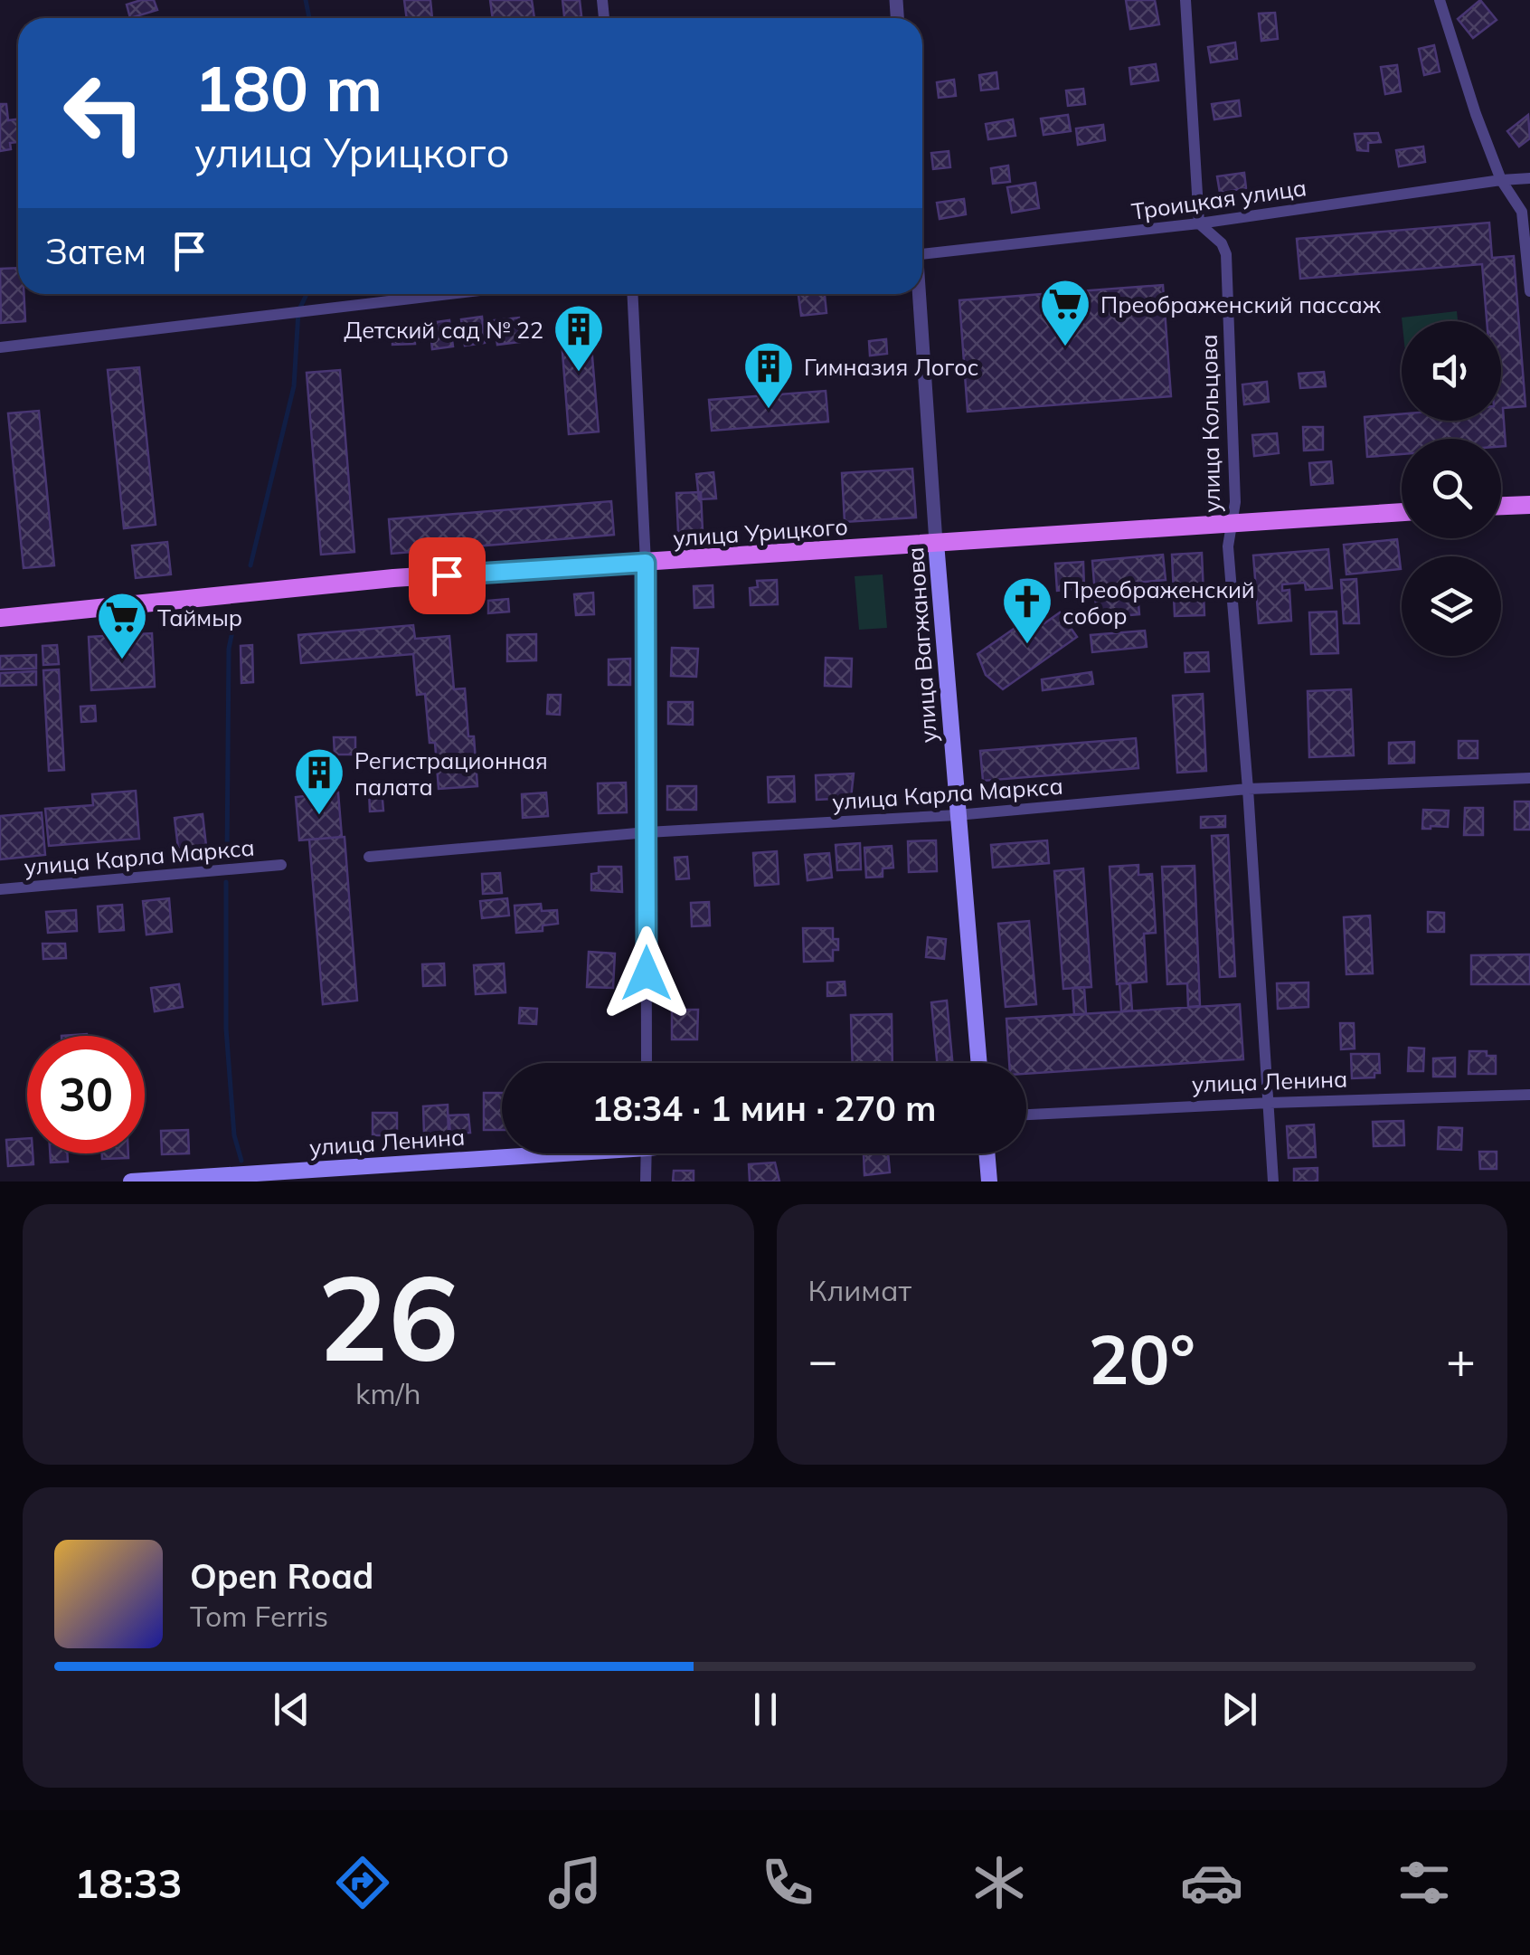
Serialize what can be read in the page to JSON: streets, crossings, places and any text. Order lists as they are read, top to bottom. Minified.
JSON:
{"streets":{"main road":["улица Урицкого","улица Вагжанова","улица Ленина"],"street":["Троицкая улица","улица Кольцова","улица Карла Маркса"]},"crossings":[["Троицкая улица","улица Кольцова"],["улица Кольцова","улица Урицкого"],["улица Кольцова","улица Карла Маркса"],["улица Кольцова","улица Ленина"],["улица Урицкого","улица Вагжанова"],["улица Вагжанова","улица Карла Маркса"]],"places":{"supermarket":["Преображенский пассаж","Таймыр"],"building":["Детский сад № 22","Гимназия Логос","Регистрационная палата"],"church":["Преображенский собор"]},"page":{"turn":["180 m","улица Урицкого"],"then":"Затем","limit":"30","trip":"18:34 · 1 мин · 270 m","tile":[["26","km/h"],"Климат"],"heat":["−","20°","+"],"song":["Open Road","Tom Ferris"],"tabs":"18:33"}}
